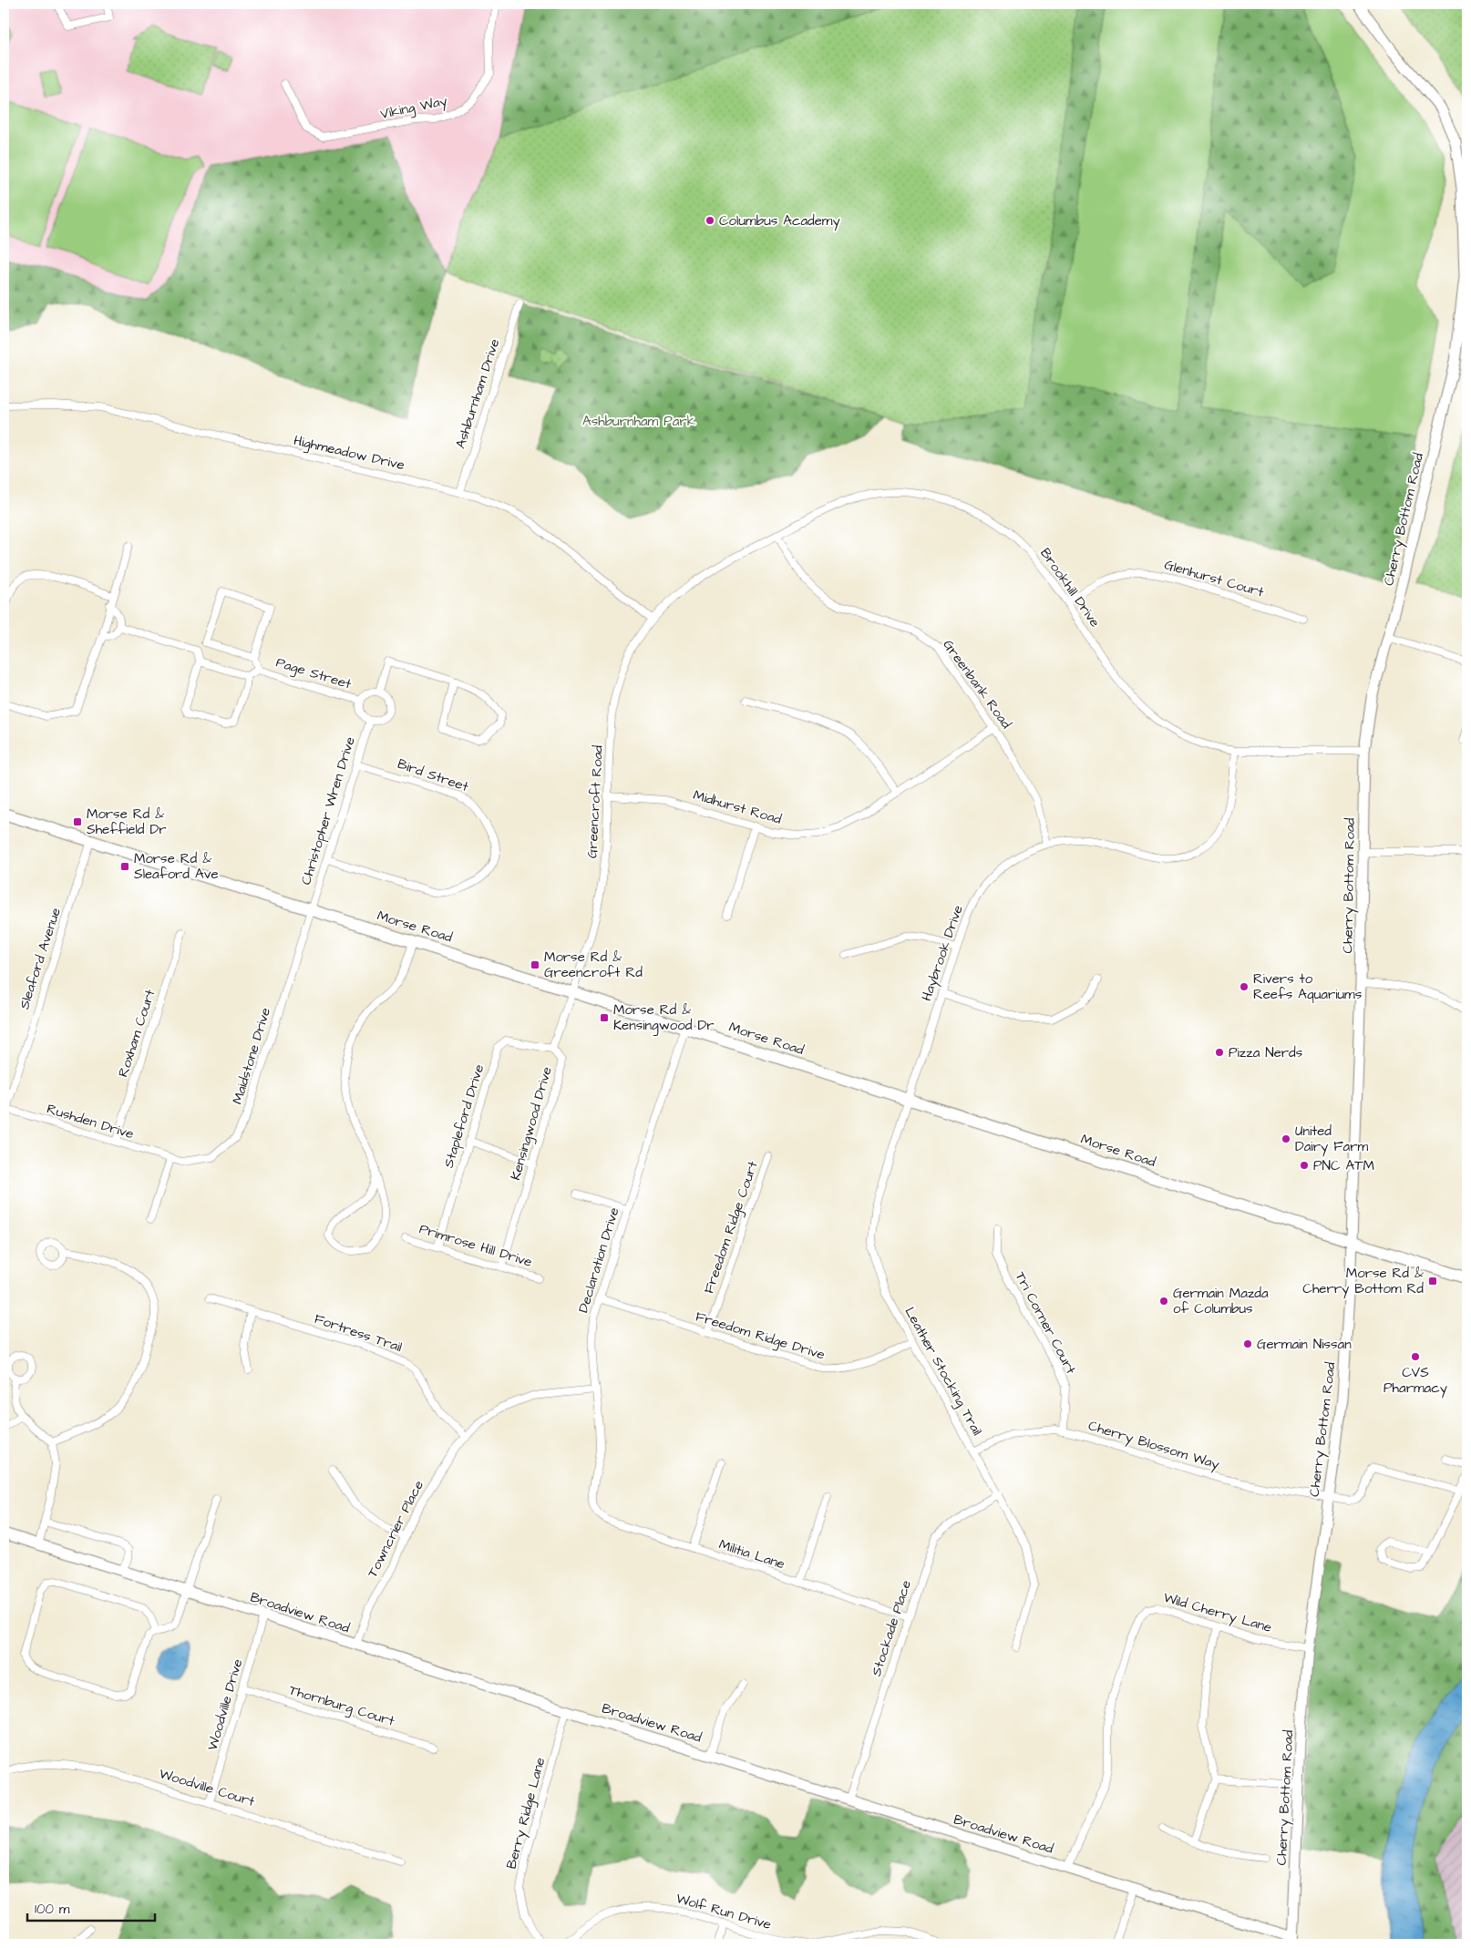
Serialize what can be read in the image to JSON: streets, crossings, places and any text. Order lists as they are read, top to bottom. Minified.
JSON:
{"streets":{"main road":["Cherry Bottom Road","Morse Road","Broadview Road"],"street":["Viking Way","Ashburnham Drive","Highmeadow Drive","Glenhurst Court","Brookhill Drive","Page Street","Greenbank Road","Bird Street","Greencroft Road","Midhurst Road","Christopher Wren Drive","Haybrook Drive","Sleaford Avenue","Roxham Court","Maidstone Drive","Stapleford Drive","Rushden Drive","Kensingwood Drive","Freedom Ridge Court","Primrose Hill Drive","Declaration Drive","Tri Corner Court","Fortress Trail","Freedom Ridge Drive","Leather Stocking Trail","Cherry Blossom Way","Towncrier Place","Militia Lane","Wild Cherry Lane","Stockade Place","Woodville Drive","Thornburg Court","Woodville Court","Berry Ridge Lane","Wolf Run Drive"]},"crossings":[["Ashburnham Drive","Highmeadow Drive"],["Highmeadow Drive","Brookhill Drive"],["Highmeadow Drive","Greencroft Road"],["Cherry Bottom Road","Brookhill Drive"],["Cherry Bottom Road","Morse Road"],["Cherry Bottom Road","Cherry Blossom Way"],["Cherry Bottom Road","Broadview Road"],["Cherry Bottom Road","Wild Cherry Lane"],["Glenhurst Court","Brookhill Drive"],["Brookhill Drive","Greenbank Road"],["Brookhill Drive","Greencroft Road"],["Brookhill Drive","Haybrook Drive"],["Page Street","Christopher Wren Drive"],["Greenbank Road","Midhurst Road"],["Greenbank Road","Haybrook Drive"],["Bird Street","Christopher Wren Drive"],["Greencroft Road","Midhurst Road"],["Greencroft Road","Morse Road"],["Greencroft Road","Kensingwood Drive"],["Christopher Wren Drive","Morse Road"],["Christopher Wren Drive","Maidstone Drive"],["Morse Road","Haybrook Drive"],["Morse Road","Sleaford Avenue"],["Morse Road","Maidstone Drive"],["Morse Road","Kensingwood Drive"],["Morse Road","Declaration Drive"],["Morse Road","Leather Stocking Trail"],["Haybrook Drive","Leather Stocking Trail"],["Sleaford Avenue","Rushden Drive"],["Roxham Court","Rushden Drive"],["Maidstone Drive","Rushden Drive"],["Stapleford Drive","Kensingwood Drive"],["Stapleford Drive","Primrose Hill Drive"],["Kensingwood Drive","Primrose Hill Drive"],["Freedom Ridge Court","Freedom Ridge Drive"],["Declaration Drive","Freedom Ridge Drive"],["Declaration Drive","Towncrier Place"],["Declaration Drive","Militia Lane"],["Tri Corner Court","Cherry Blossom Way"],["Fortress Trail","Towncrier Place"],["Freedom Ridge Drive","Leather Stocking Trail"],["Leather Stocking Trail","Cherry Blossom Way"],["Leather Stocking Trail","Stockade Place"],["Towncrier Place","Broadview Road"],["Militia Lane","Stockade Place"],["Broadview Road","Wild Cherry Lane"],["Broadview Road","Stockade Place"],["Broadview Road","Woodville Drive"],["Broadview Road","Berry Ridge Lane"],["Woodville Drive","Thornburg Court"],["Woodville Drive","Woodville Court"]],"parks":["Ashburnham Park"],"places":{"other":["Columbus Academy","Rivers to Reefs Aquariums","Pizza Nerds","United Dairy Farm","PNC ATM","Germain Mazda of Columbus","Germain Nissan","CVS Pharmacy"],"transit":["Morse Rd & Sheffield Dr","Morse Rd & Sleaford Ave","Morse Rd & Greencroft Rd","Morse Rd & Kensingwood Dr","Morse Rd & Cherry Bottom Rd"]},"scale_bar":"100 m"}
